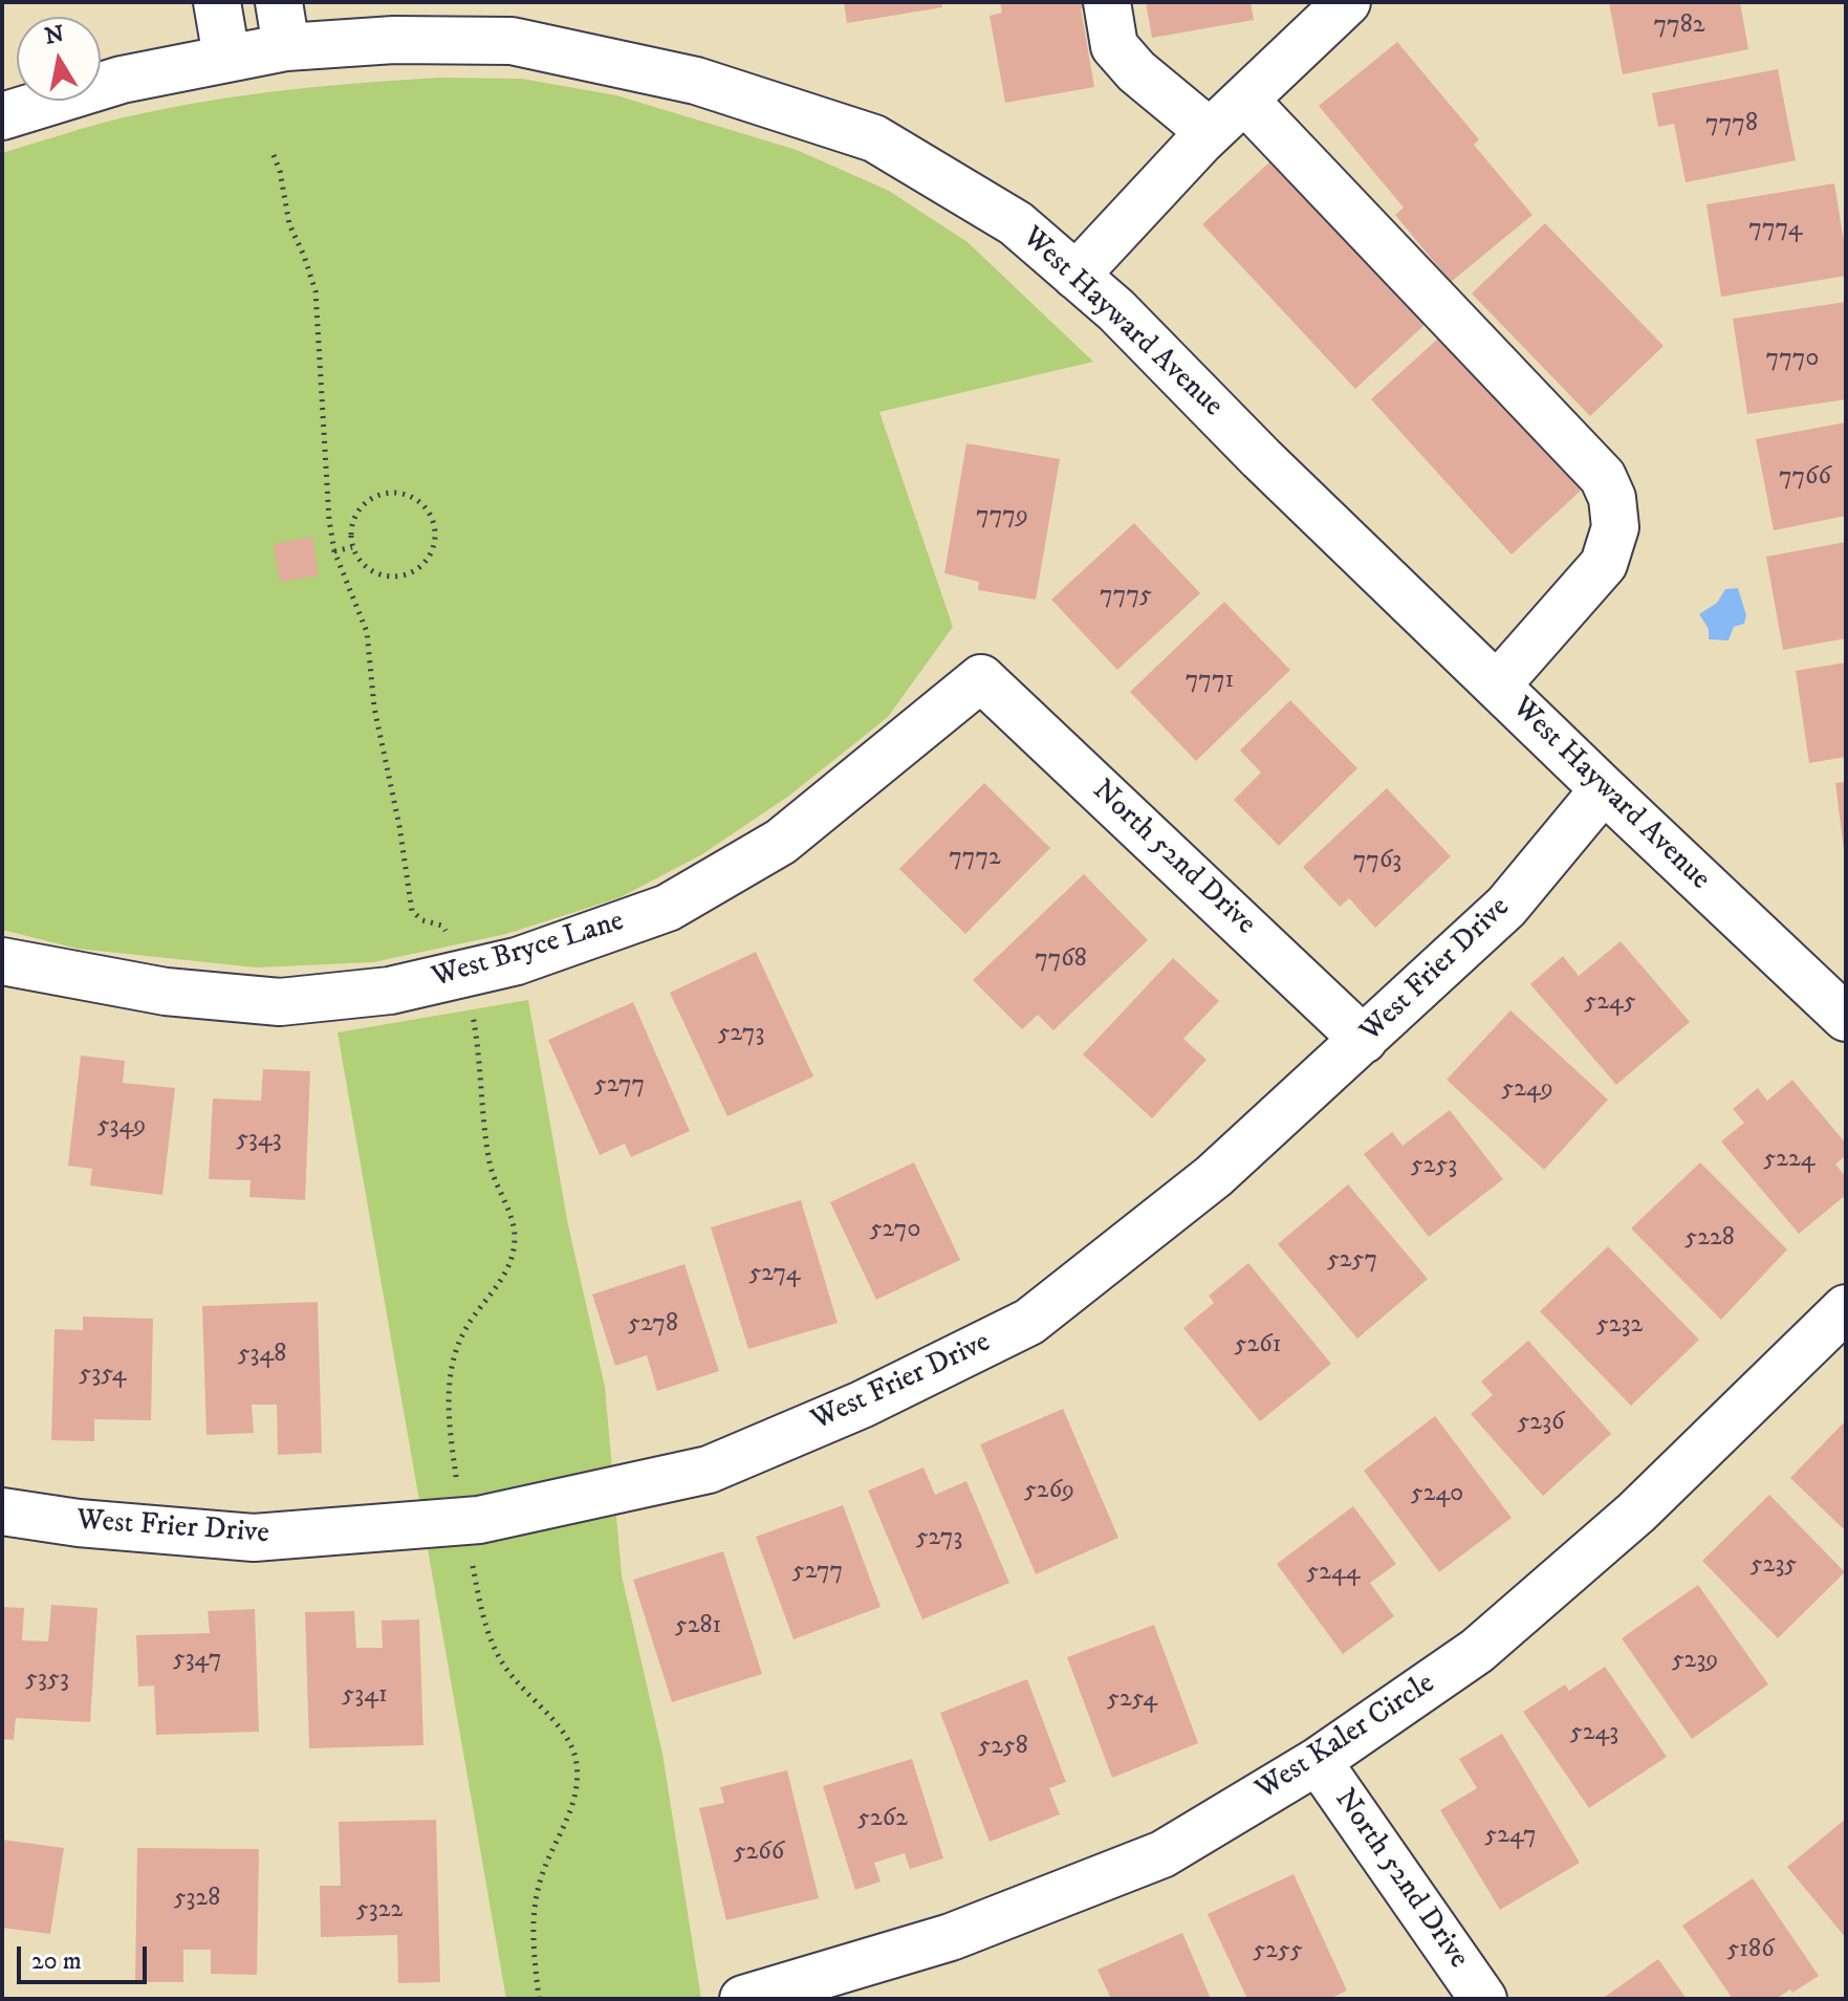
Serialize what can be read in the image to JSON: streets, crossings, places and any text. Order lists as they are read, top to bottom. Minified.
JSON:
{"streets":{"street":["West Hayward Avenue","North 52nd Drive","West Bryce Lane","West Frier Drive","West Kaler Circle"]},"crossings":[["West Hayward Avenue","West Frier Drive"],["North 52nd Drive","West Bryce Lane"],["North 52nd Drive","West Frier Drive"],["North 52nd Drive","West Kaler Circle"]],"house_numbers":["7782","7778","7774","7770","7766","7779","7775","7771","7772","7763","7768","5245","5273","5277","5249","5349","5343","5224","5253","5270","5228","5257","5274","5278","5232","5261","5348","5354","5236","5269","5240","5273","5235","5277","5244","5281","5347","5239","5353","5341","5254","5243","5258","5262","5247","5266","5328","5322","5186","5255"],"scale_bar":"20 m","north":"top"}
